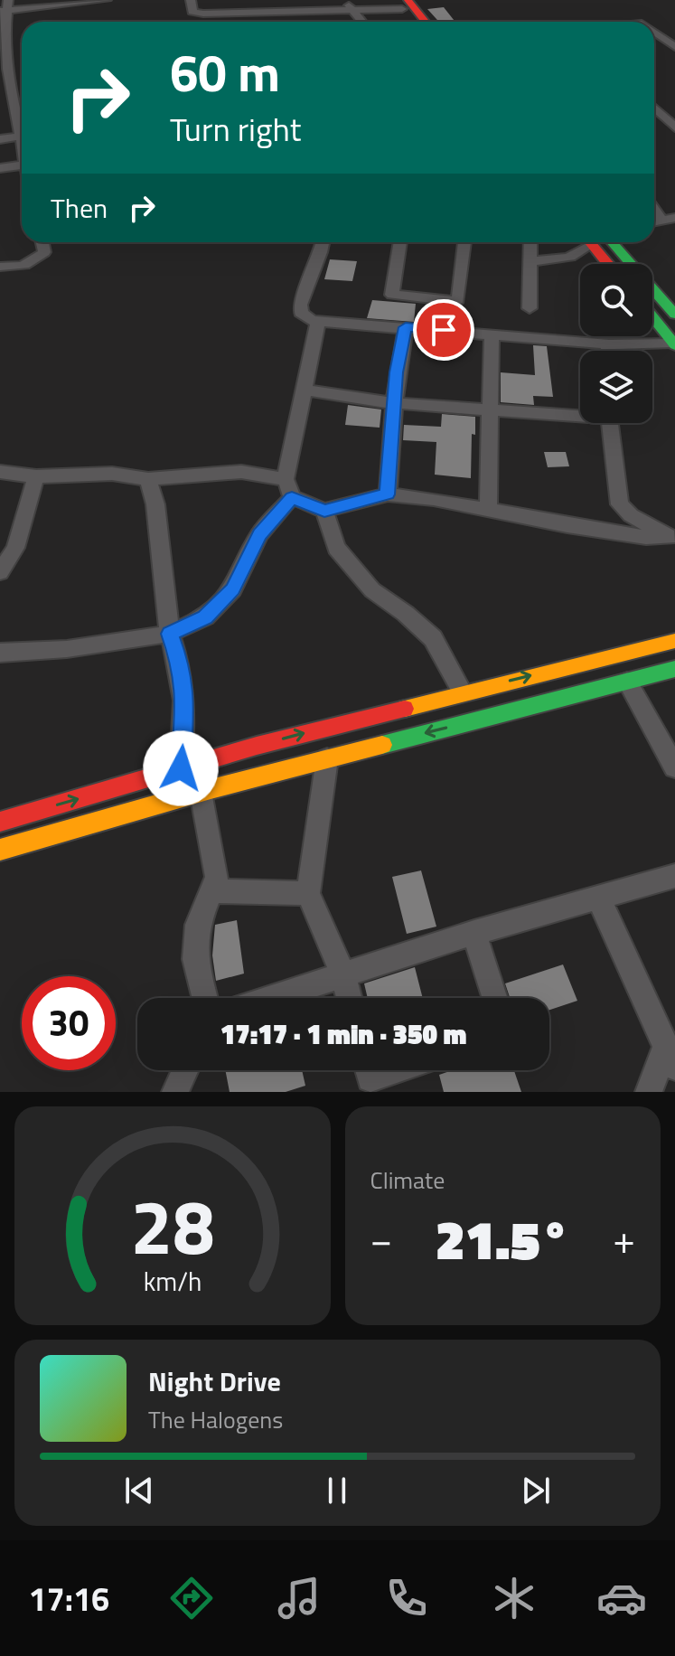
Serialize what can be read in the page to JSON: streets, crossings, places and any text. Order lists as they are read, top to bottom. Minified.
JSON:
{"page":{"turn":["60 m","Turn right"],"then":"Then","limit":"30","trip":"17:17 · 1 min · 350 m","tile":"Climate","heat":["−","21.5°","+"],"song":["Night Drive","The Halogens"],"tabs":"17:16","gauge":["28","km/h"]}}
